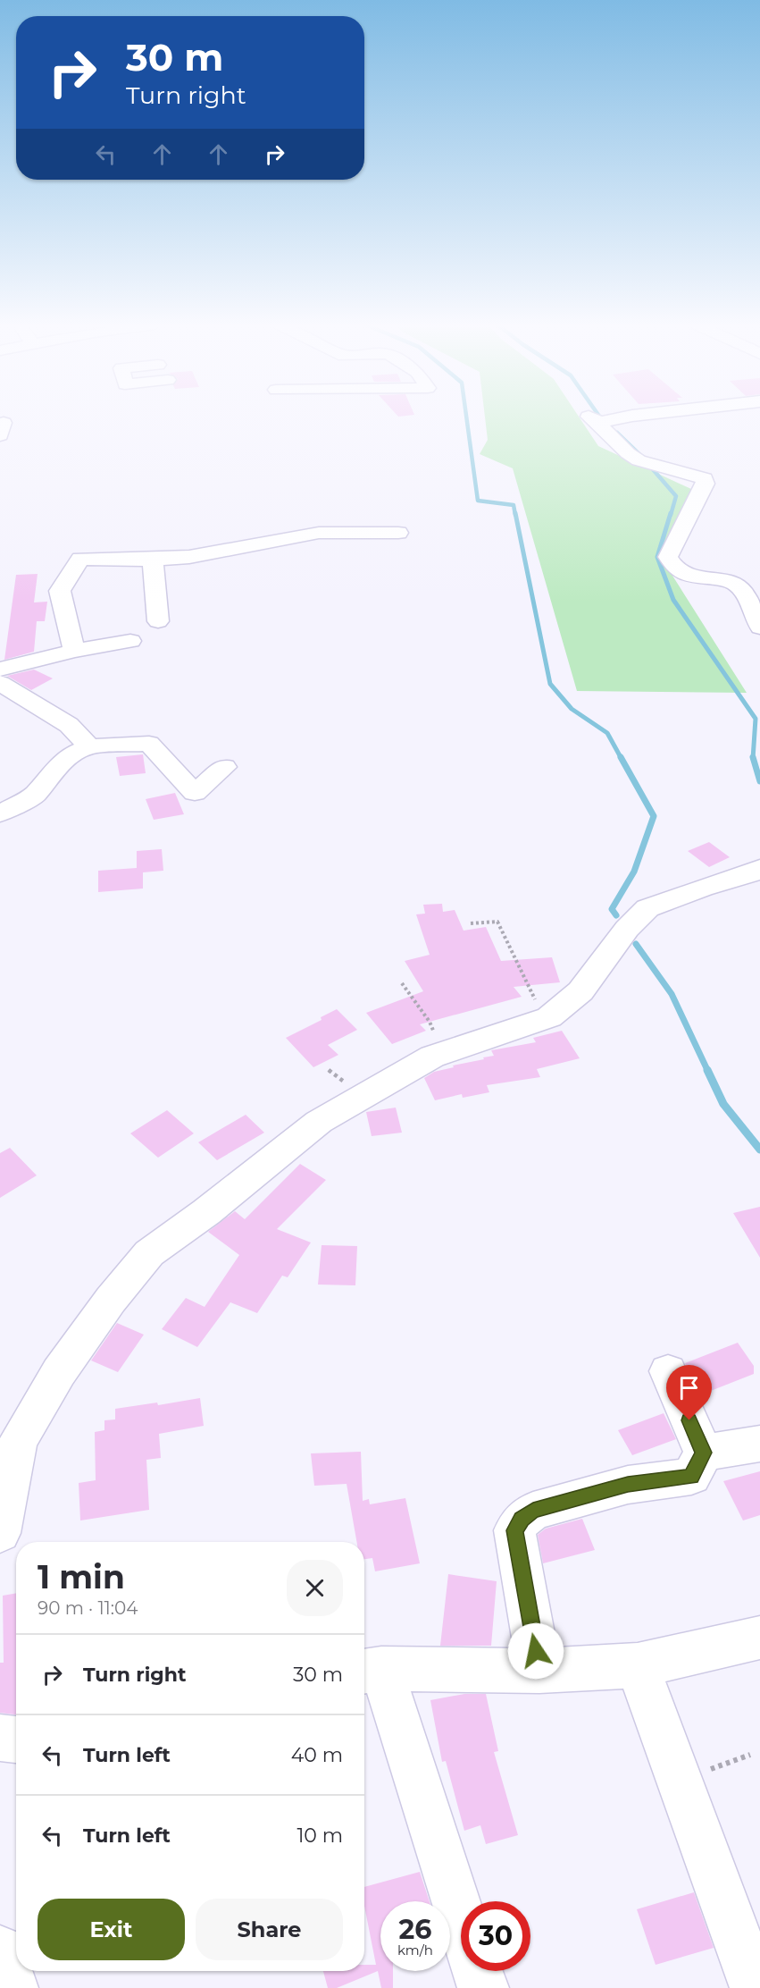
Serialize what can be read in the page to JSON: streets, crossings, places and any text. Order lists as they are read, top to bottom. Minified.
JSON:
{"page":{"turn":["30 m","Turn right"],"heading":["1 min","90 m · 11:04"],"list":[{"name":"Turn right","value":"30 m"},{"name":"Turn left","value":"40 m"},{"name":"Turn left","value":"10 m"}],"buttons":["Exit","Share"],"speed":"26 km/h","limit":"30"}}
